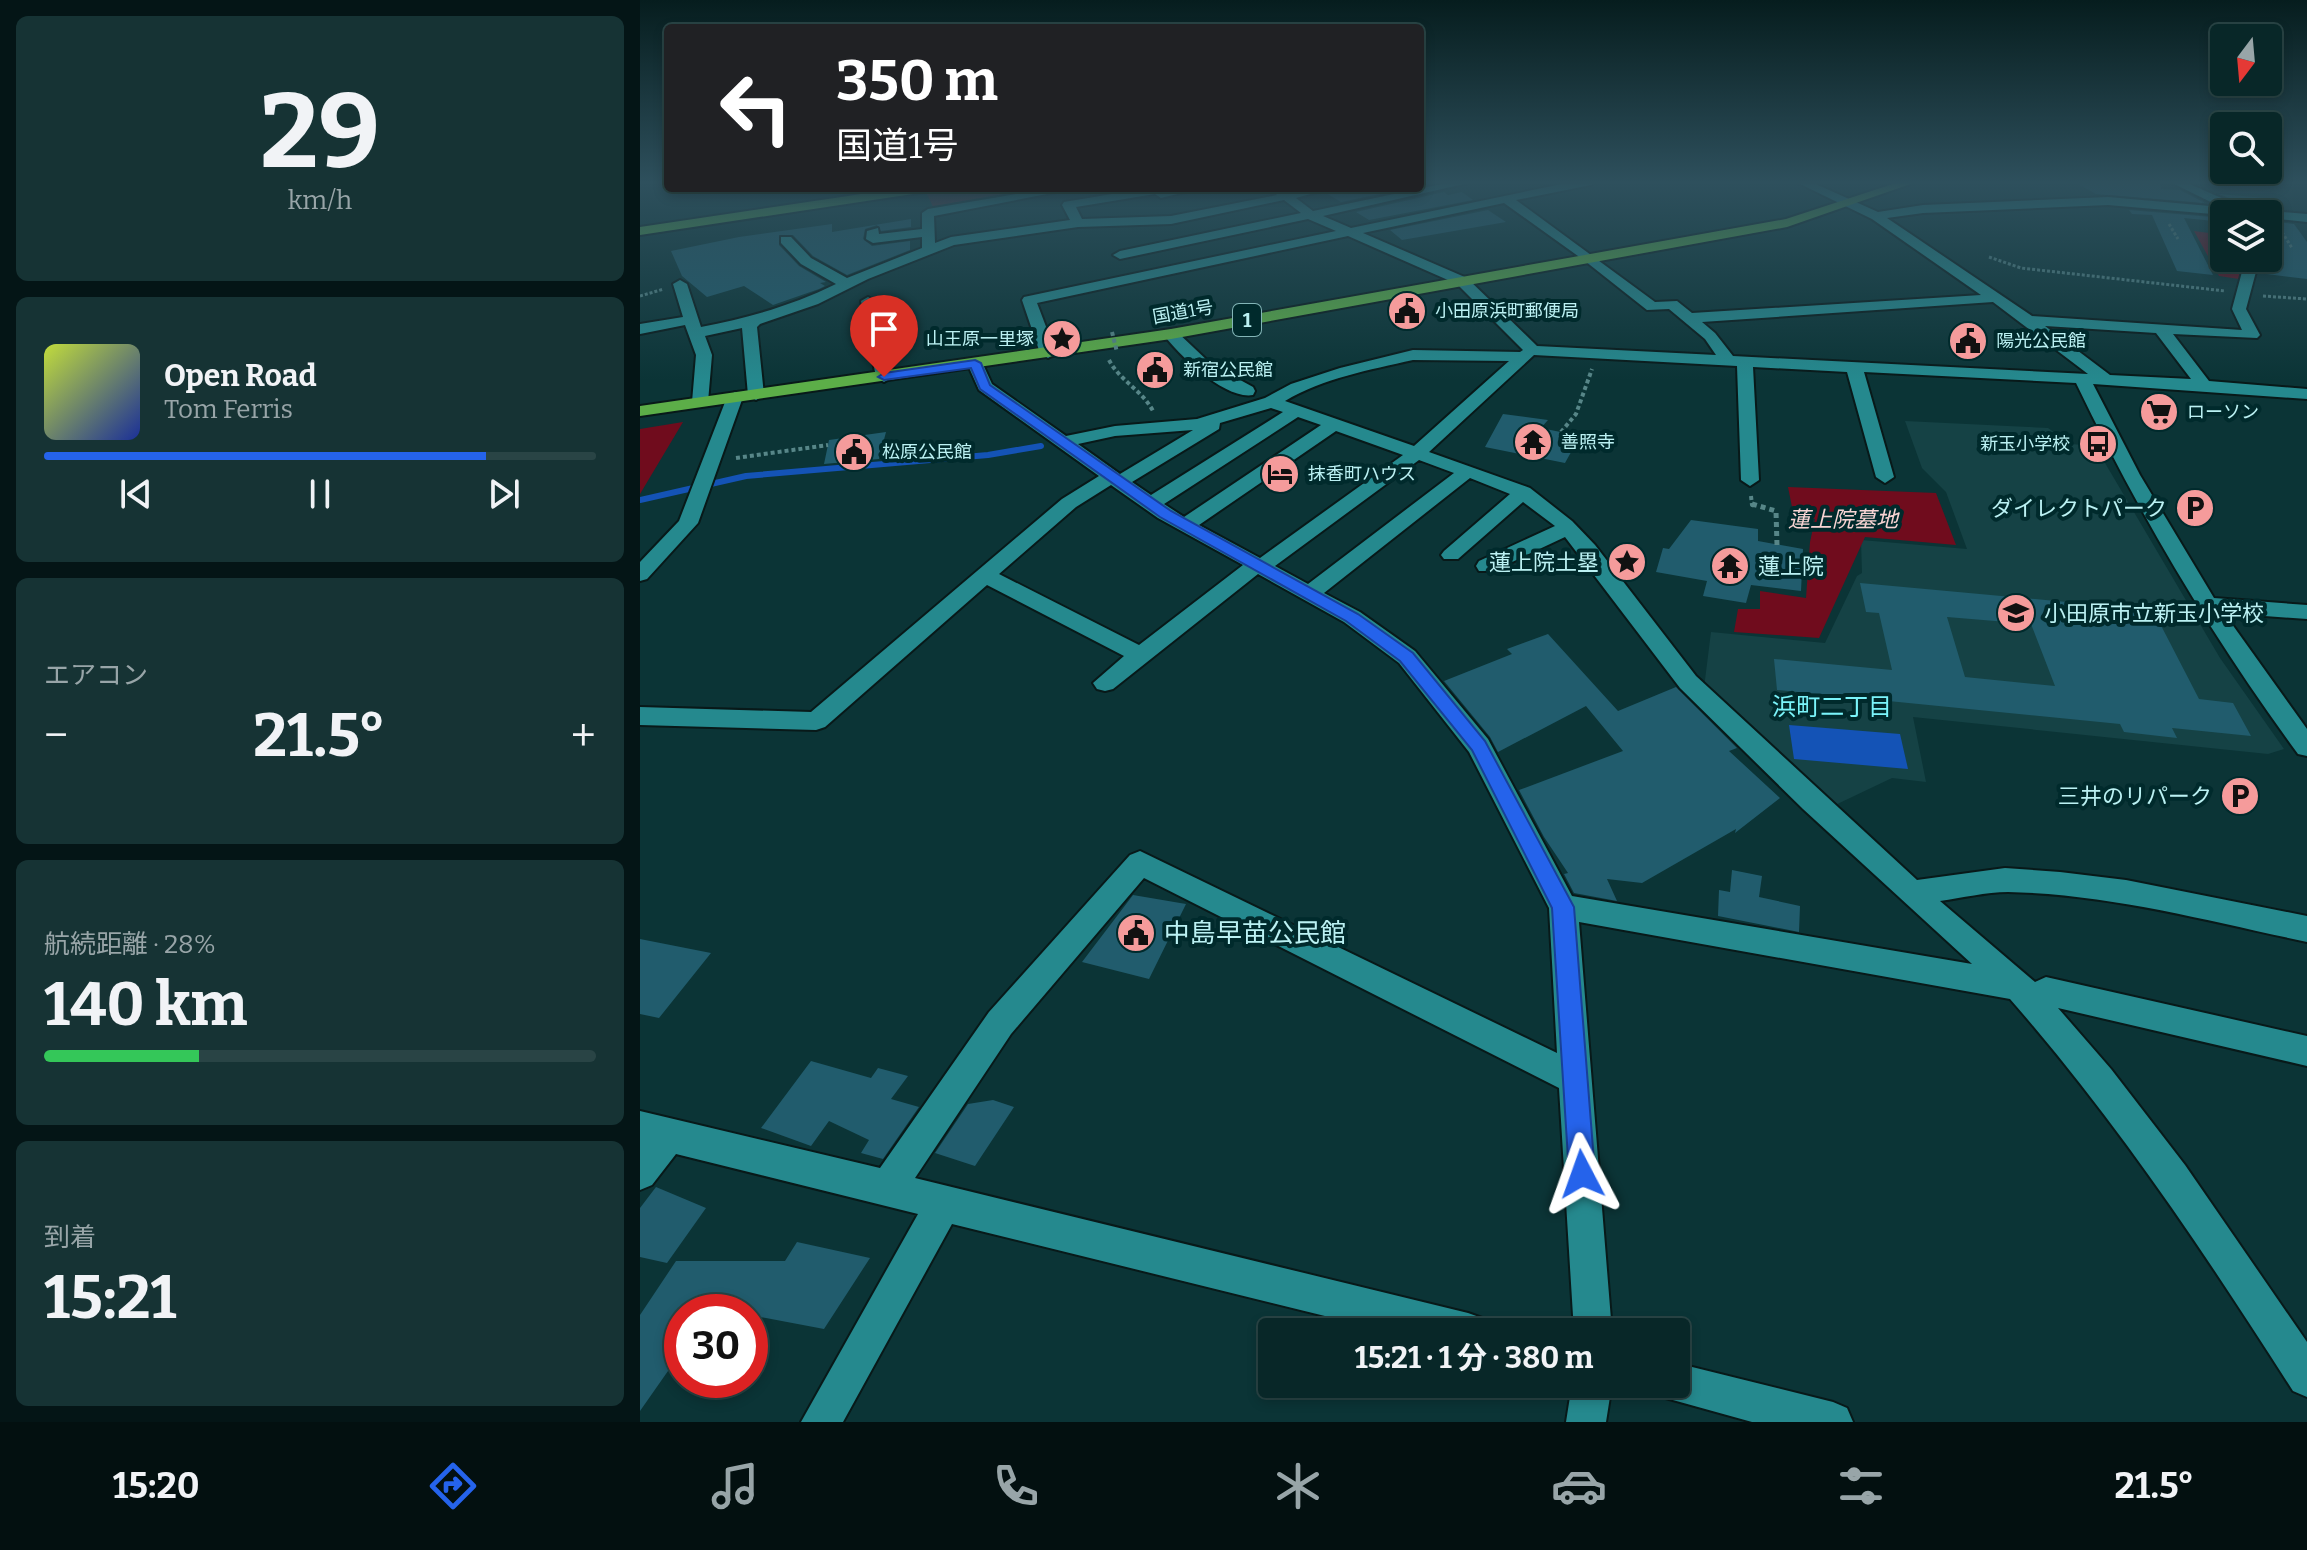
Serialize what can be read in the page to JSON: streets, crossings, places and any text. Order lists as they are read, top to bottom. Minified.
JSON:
{"streets":{"highway":["国道1号","1"]},"districts":["浜町二丁目"],"parks":["蓮上院墓地"],"places":{"public building":["小田原浜町郵便局","陽光公民館","新宿公民館","松原公民館","中島早苗公民館"],"place":["山王原一里塚","蓮上院土塁"],"supermarket":["ローソン"],"temple":["善照寺","蓮上院"],"bus stop":["新玉小学校"],"hotel":["抹香町ハウス"],"parking":["ダイレクトパーク","三井のリパーク"],"school or university":["小田原市立新玉小学校"]},"north":"bottom","page":{"tile":[["29","km/h"],"エアコン",["航続距離 · 28%","140 km"],["到着","15:21"]],"turn":["350 m","国道1号"],"song":["Open Road","Tom Ferris"],"heat":["−","21.5°","+"],"limit":"30","trip":"15:21 · 1 分 · 380 m","tabs":["15:20","21.5°"]}}
